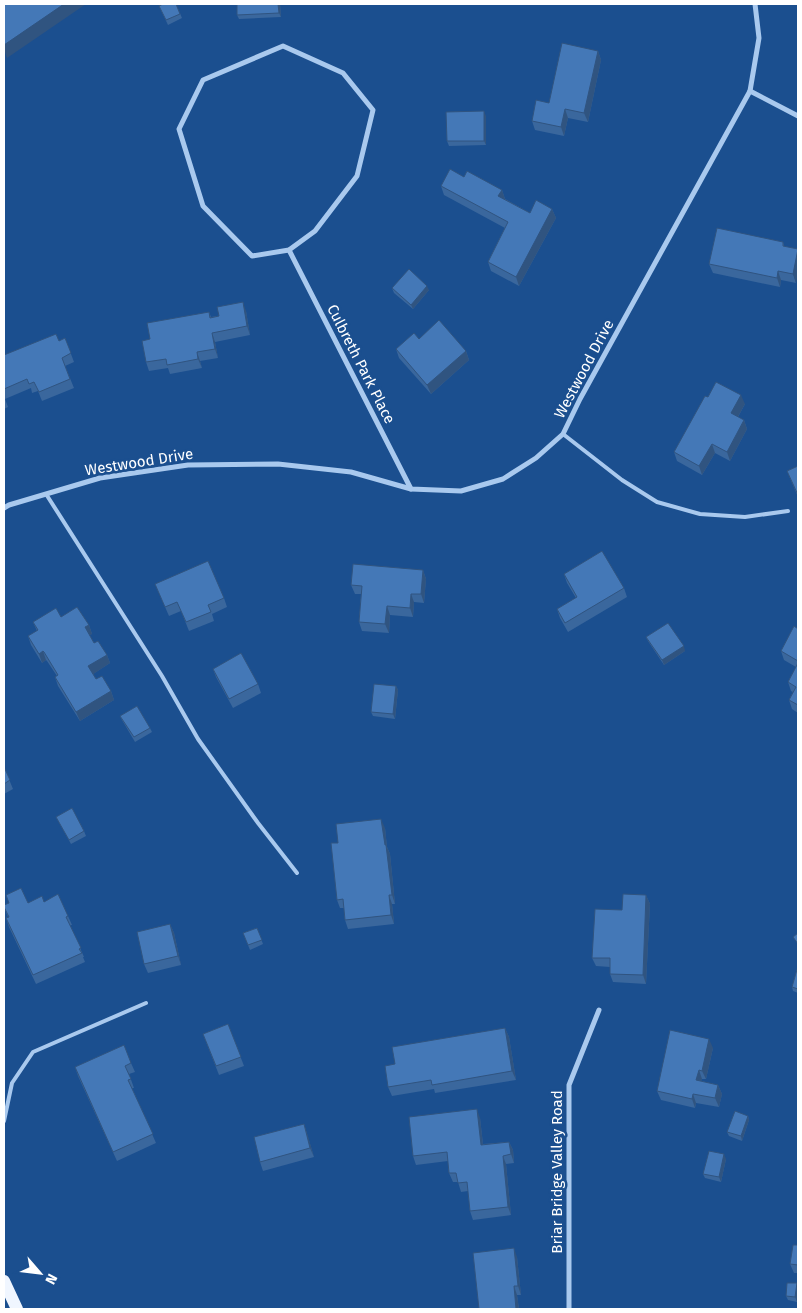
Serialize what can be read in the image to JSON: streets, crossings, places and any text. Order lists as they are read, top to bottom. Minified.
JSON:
{"streets":{"street":["Culbreth Park Place","Westwood Drive","Briar Bridge Valley Road"]},"crossings":[["Culbreth Park Place","Westwood Drive"]],"north":"bottom right"}
